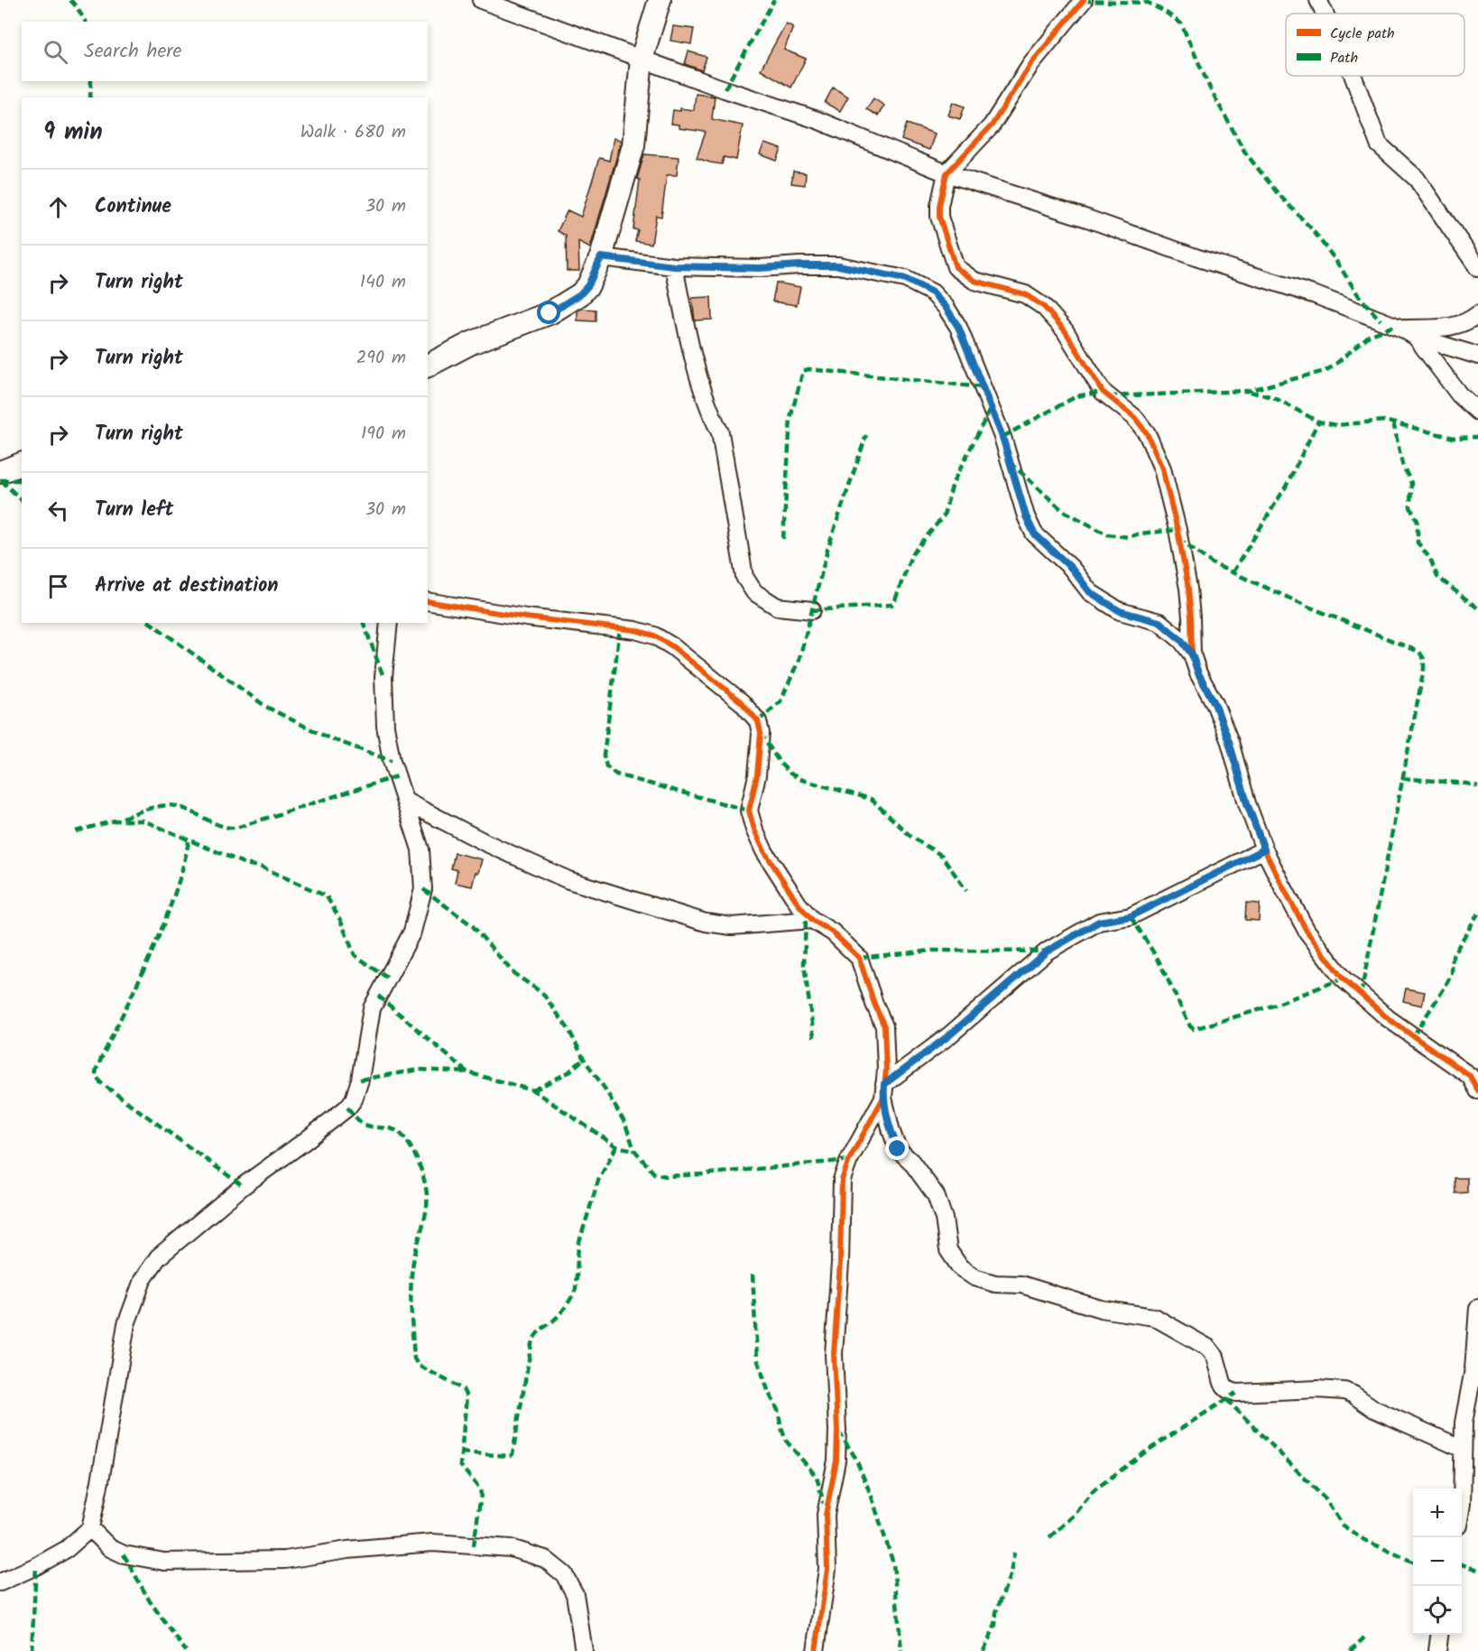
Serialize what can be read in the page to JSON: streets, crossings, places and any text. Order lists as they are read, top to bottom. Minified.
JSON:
{"legend":["Cycle path","Path"],"page":{"search":"Search here","heading":["9 min","Walk · 680 m"],"list":[["Continue","30 m"],["Turn right","140 m"],["Turn right","290 m"],["Turn right","190 m"],["Turn left","30 m"],"Arrive at destination"],"map_buttons":["+","−"]}}
